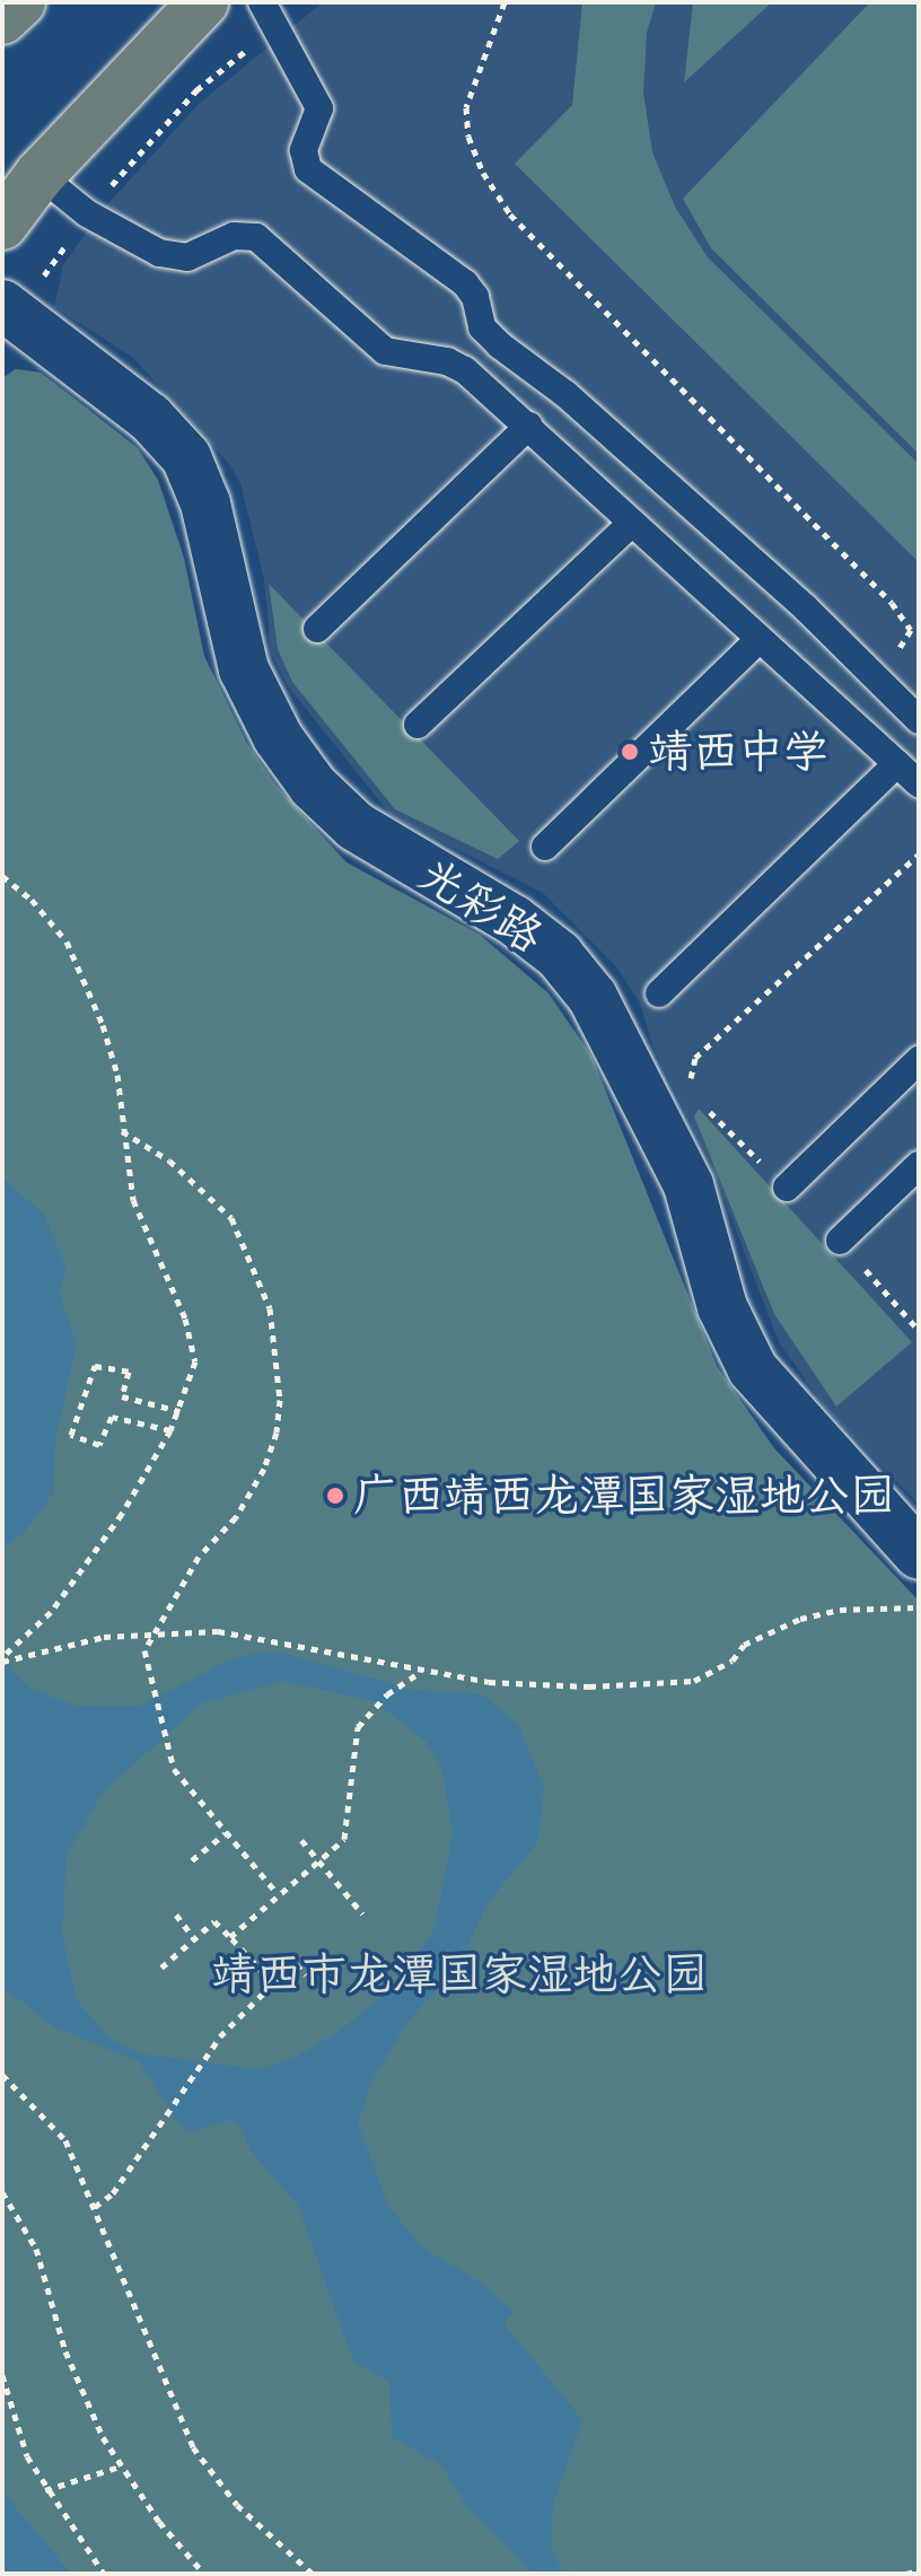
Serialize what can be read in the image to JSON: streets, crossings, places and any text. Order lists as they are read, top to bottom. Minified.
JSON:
{"streets":{"street":["光彩路"]},"parks":["靖西市龙潭国家湿地公园"],"places":["靖西中学","广西靖西龙潭国家湿地公园"]}
